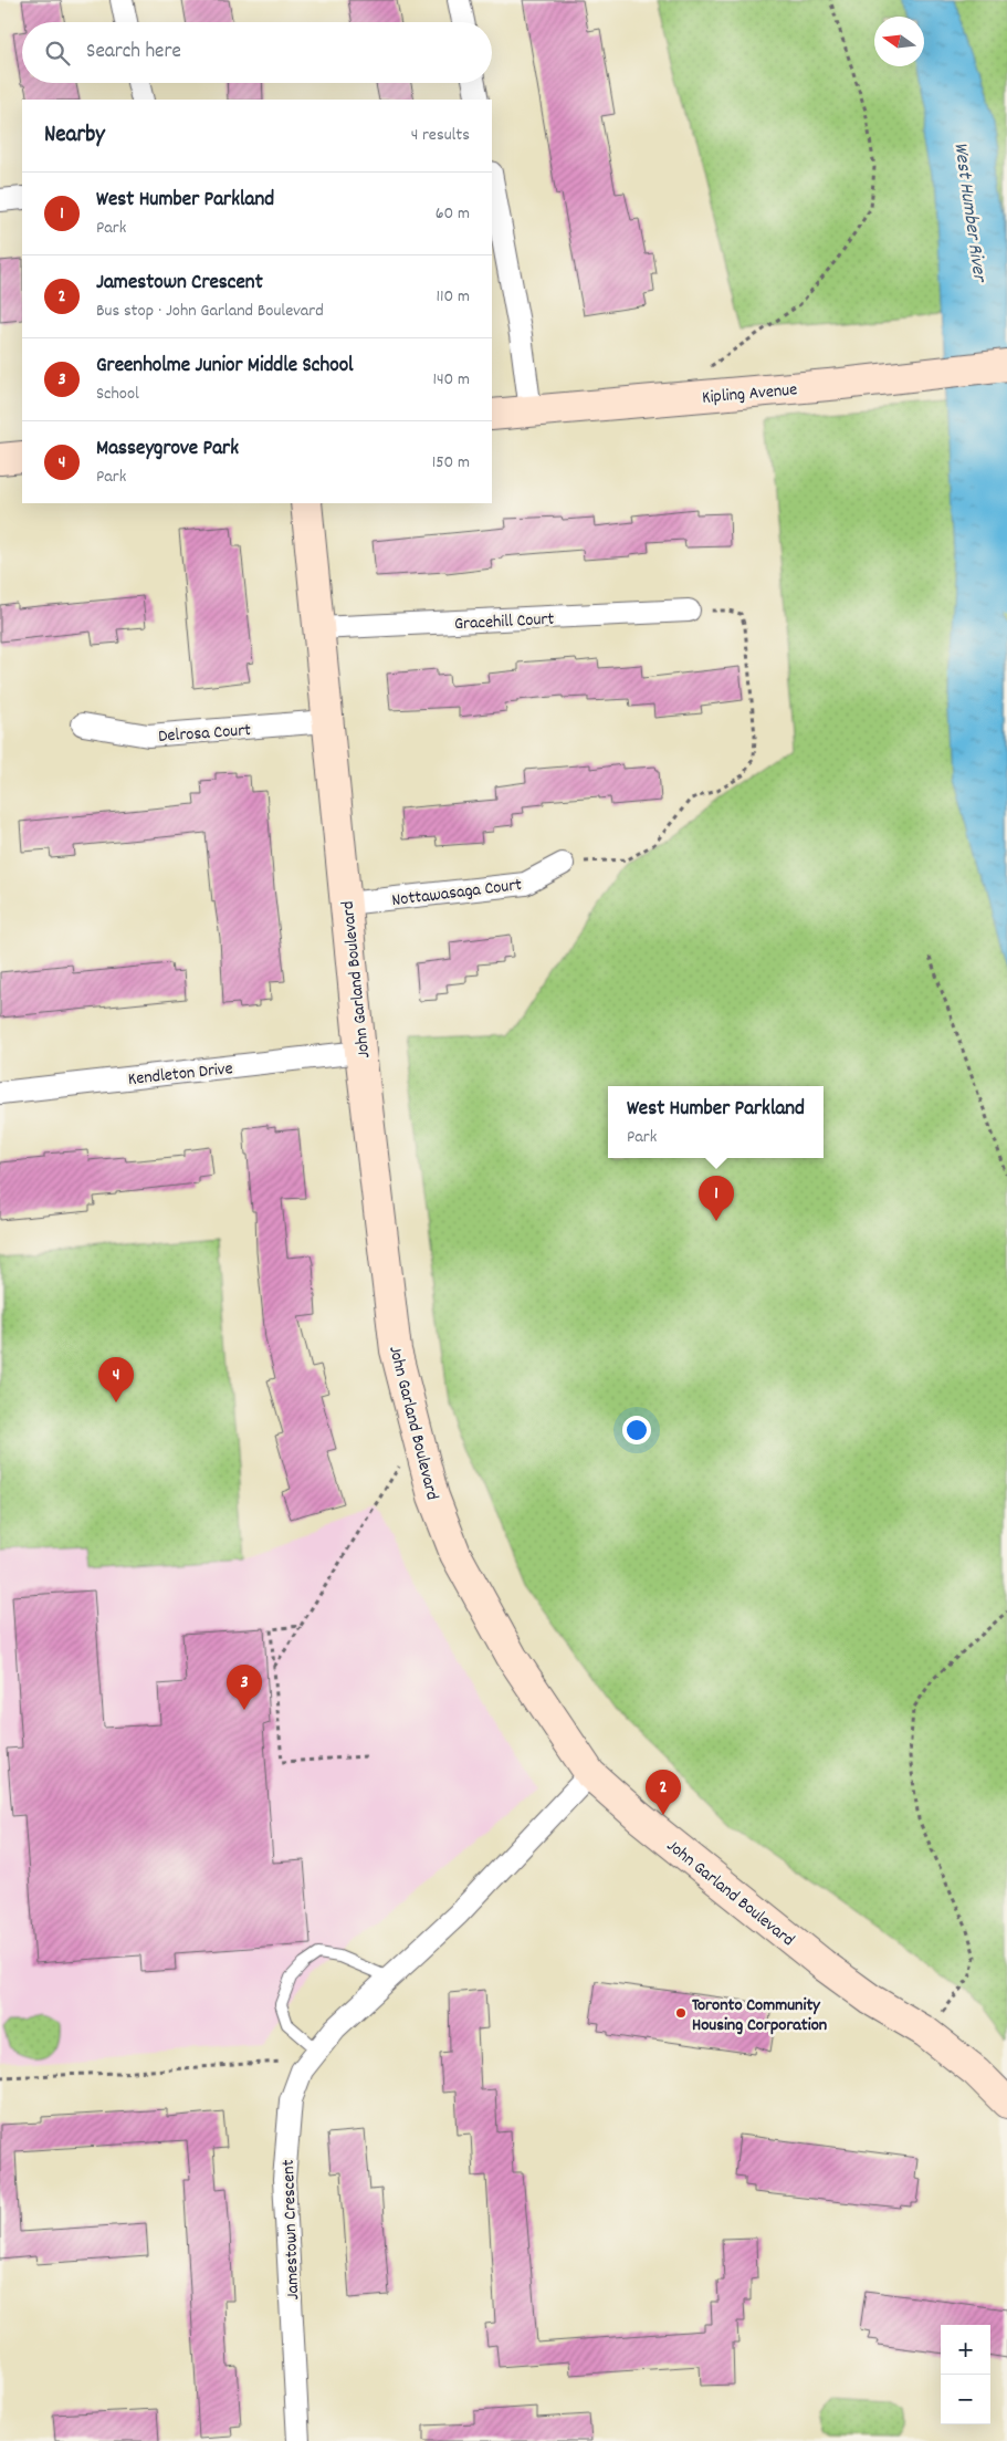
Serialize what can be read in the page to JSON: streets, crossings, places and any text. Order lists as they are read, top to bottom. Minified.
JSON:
{"streets":{"street":["Kipling Avenue","Gracehill Court","Delrosa Court","Nottawasaga Court","John Garland Boulevard","Kendleton Drive","Jamestown Crescent"]},"crossings":[["Gracehill Court","John Garland Boulevard"],["Delrosa Court","John Garland Boulevard"],["Nottawasaga Court","John Garland Boulevard"],["John Garland Boulevard","Kendleton Drive"],["John Garland Boulevard","Jamestown Crescent"]],"water":["West Humber River"],"places":["Toronto Community Housing Corporation"],"north":"left","page":{"search":"Search here","heading":["Nearby","4 results"],"list":[{"mark":"1","name":"West Humber Parkland","note":"Park","value":"60 m"},{"mark":"2","name":"Jamestown Crescent","note":"Bus stop · John Garland Boulevard","value":"110 m"},{"mark":"3","name":"Greenholme Junior Middle School","note":"School","value":"140 m"},{"mark":"4","name":"Masseygrove Park","note":"Park","value":"150 m"}],"popup":["West Humber Parkland","Park"],"pins":["1","4","3","2"],"map_buttons":["+","−"]}}
